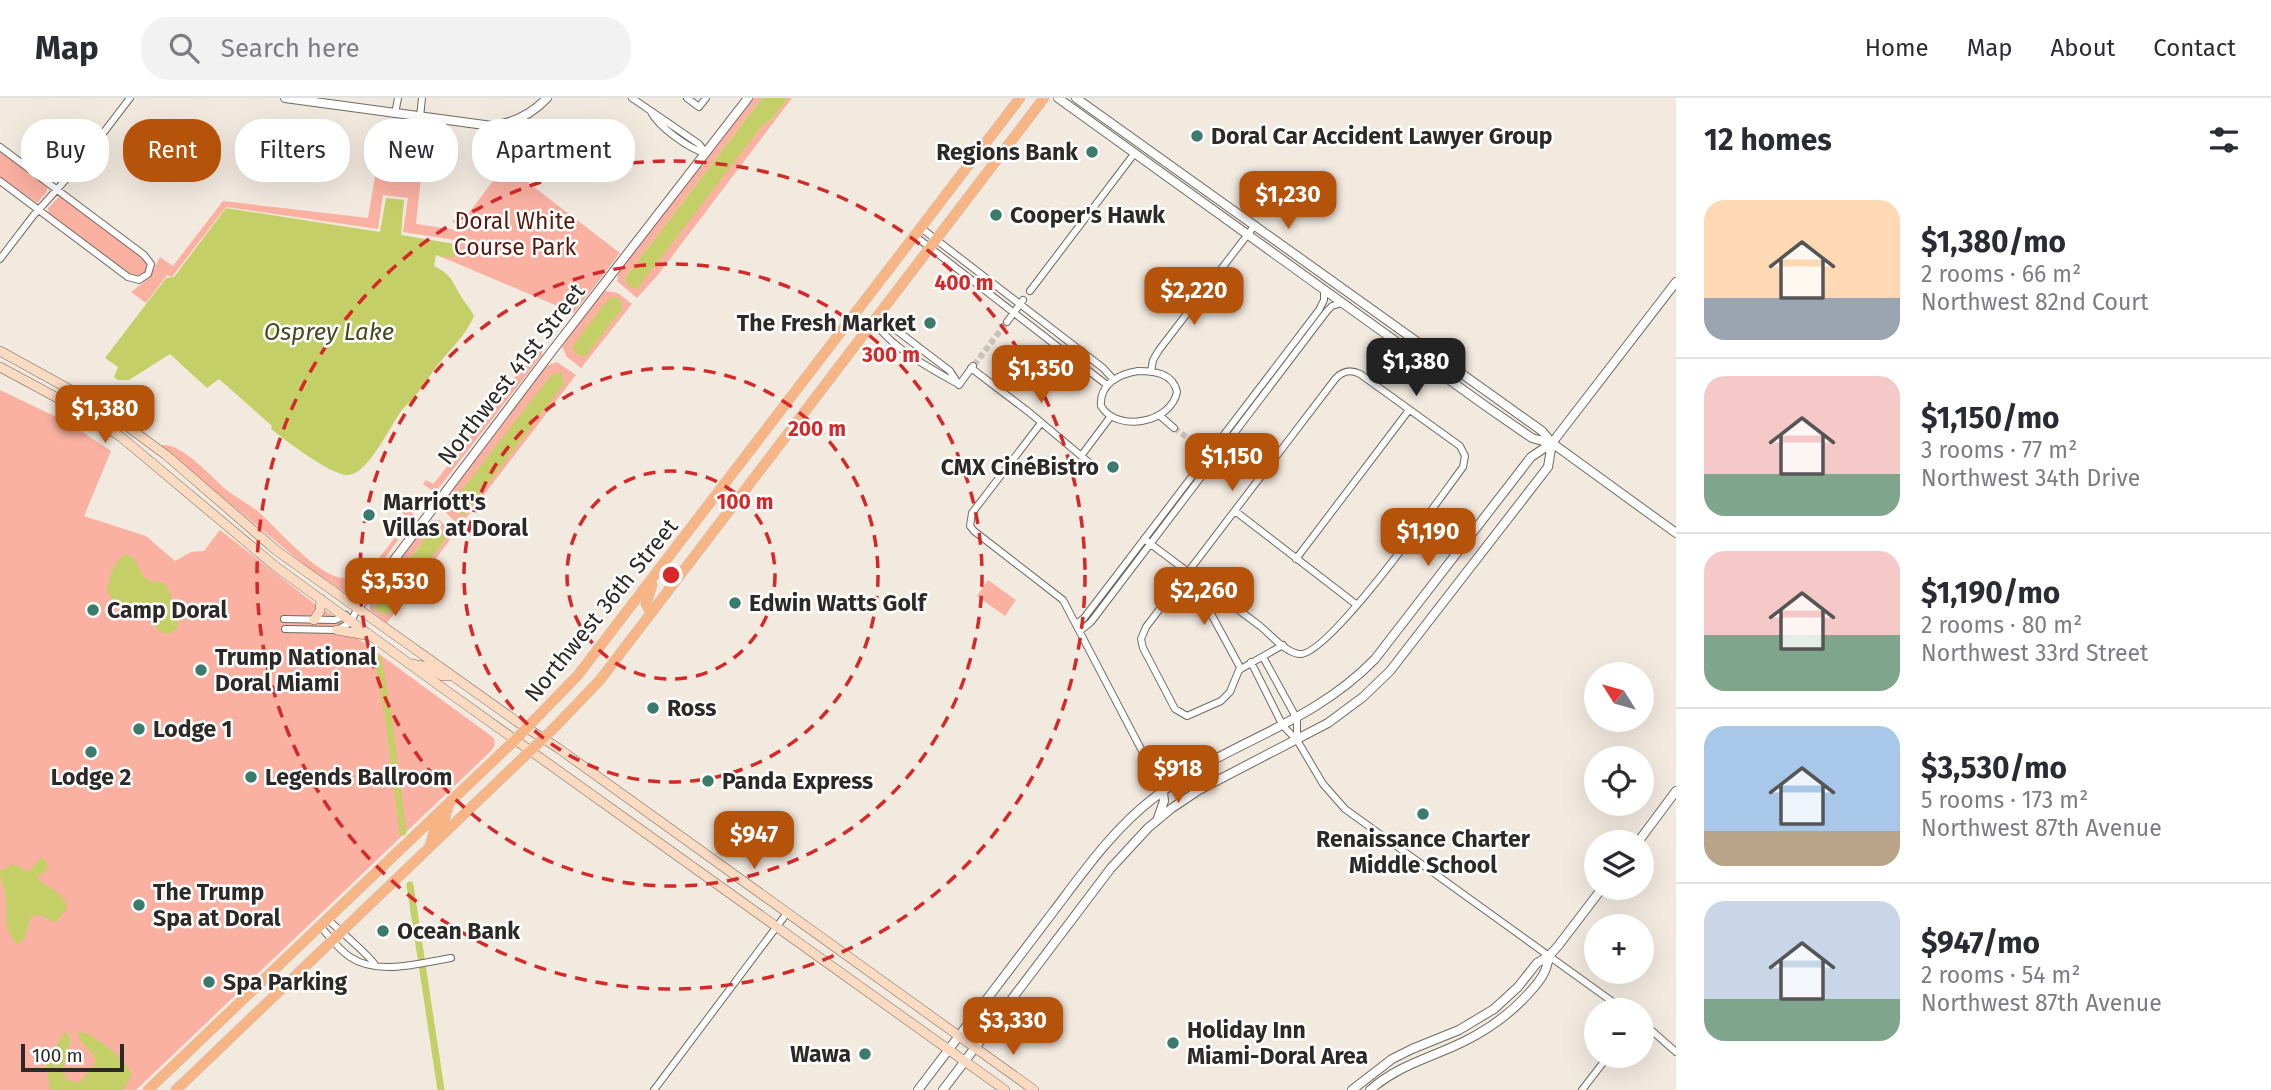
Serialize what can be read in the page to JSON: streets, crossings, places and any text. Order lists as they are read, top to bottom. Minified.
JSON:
{"streets":{"main road":["Northwest 36th Street"],"street":["Northwest 41st Street"]},"water":["Osprey Lake"],"parks":["Doral White Course Park"],"places":["Doral Car Accident Lawyer Group","Regions Bank","Cooper's Hawk","The Fresh Market","CMX CinéBistro","Marriott's Villas at Doral","Edwin Watts Golf","Camp Doral","Trump National Doral Miami","Ross","Lodge 1","Lodge 2","Legends Ballroom","Panda Express","Renaissance Charter Middle School","The Trump Spa at Doral","Ocean Bank","Spa Parking","Holiday Inn Miami-Doral Area","Wawa"],"scale_bar":"100 m","north":"top left","page":{"header":"Map","search":"Search here","nav":["Home","Map","About","Contact"],"heading":"12 homes","chip":["Buy","Rent","Filters","New","Apartment"],"price":["$1,230","$2,220","$1,380","$1,350","$1,380","$1,150","$1,190","$3,530","$2,260","$918","$947","$3,330"],"list":[{"name":"$1,380/mo","note":"2 rooms · 66 m² · Northwest 82nd Court"},{"name":"$1,150/mo","note":"3 rooms · 77 m² · Northwest 34th Drive"},{"name":"$1,190/mo","note":"2 rooms · 80 m² · Northwest 33rd Street"},{"name":"$3,530/mo","note":"5 rooms · 173 m² · Northwest 87th Avenue"},{"name":"$947/mo","note":"2 rooms · 54 m² · Northwest 87th Avenue"}],"map_buttons":["+","−"],"scale":"100 m"},"rings":["400 m","300 m","200 m","100 m"]}
